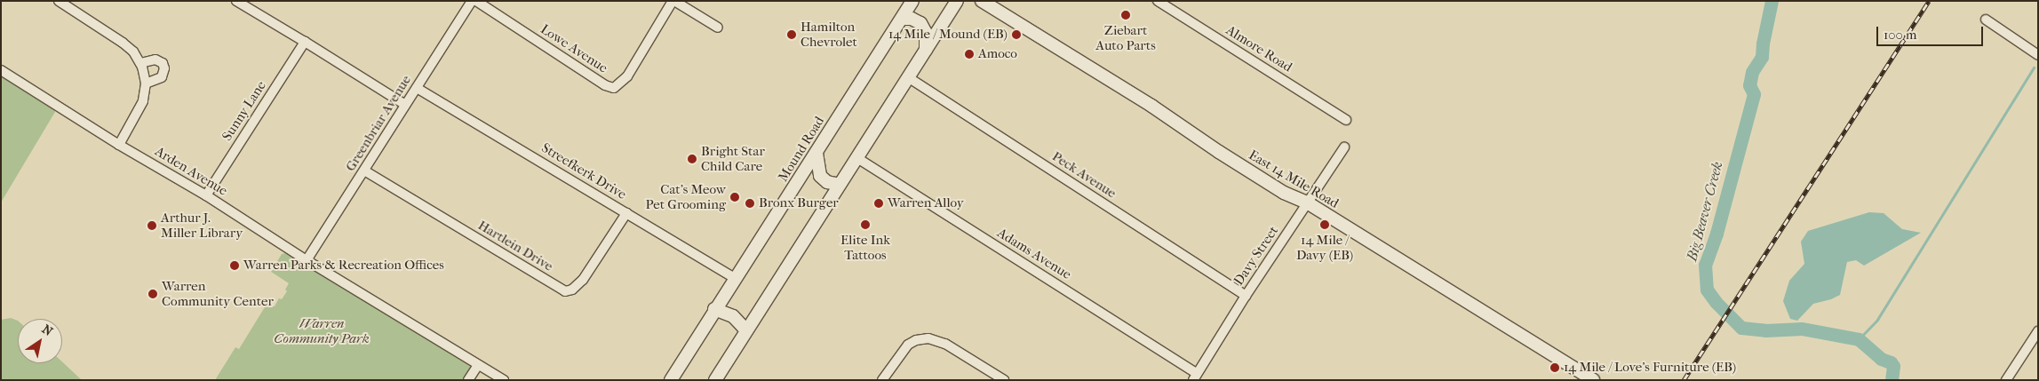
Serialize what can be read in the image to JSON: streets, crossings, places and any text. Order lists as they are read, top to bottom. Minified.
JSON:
{"streets":{"main road":["Mound Road","East 14 Mile Road"],"street":["Lowe Avenue","Almore Road","Sunny Lane","Greenbriar Avenue","Arden Avenue","Streefkerk Drive","Peck Avenue","Hartlein Drive","Adams Avenue","Davy Street"]},"crossings":[["Sunny Lane","Arden Avenue"],["Greenbriar Avenue","Arden Avenue"],["Greenbriar Avenue","Streefkerk Drive"],["Greenbriar Avenue","Hartlein Drive"],["Mound Road","Streefkerk Drive"],["Streefkerk Drive","Hartlein Drive"],["Peck Avenue","Davy Street"],["East 14 Mile Road","Davy Street"],["Adams Avenue","Davy Street"]],"water":["Big Beaver Creek"],"parks":["Warren Community Park"],"places":["Ziebart Auto Parts","Hamilton Chevrolet","14 Mile / Mound (EB)","Amoco","Bright Star Child Care","Cat's Meow Pet Grooming","Bronx Burger","Warren Alloy","Elite Ink Tattoos","14 Mile / Davy (EB)","Arthur J. Miller Library","Warren Parks & Recreation Offices","Warren Community Center","14 Mile / Love's Furniture (EB)"],"scale_bar":"100 m","north":"top right"}
